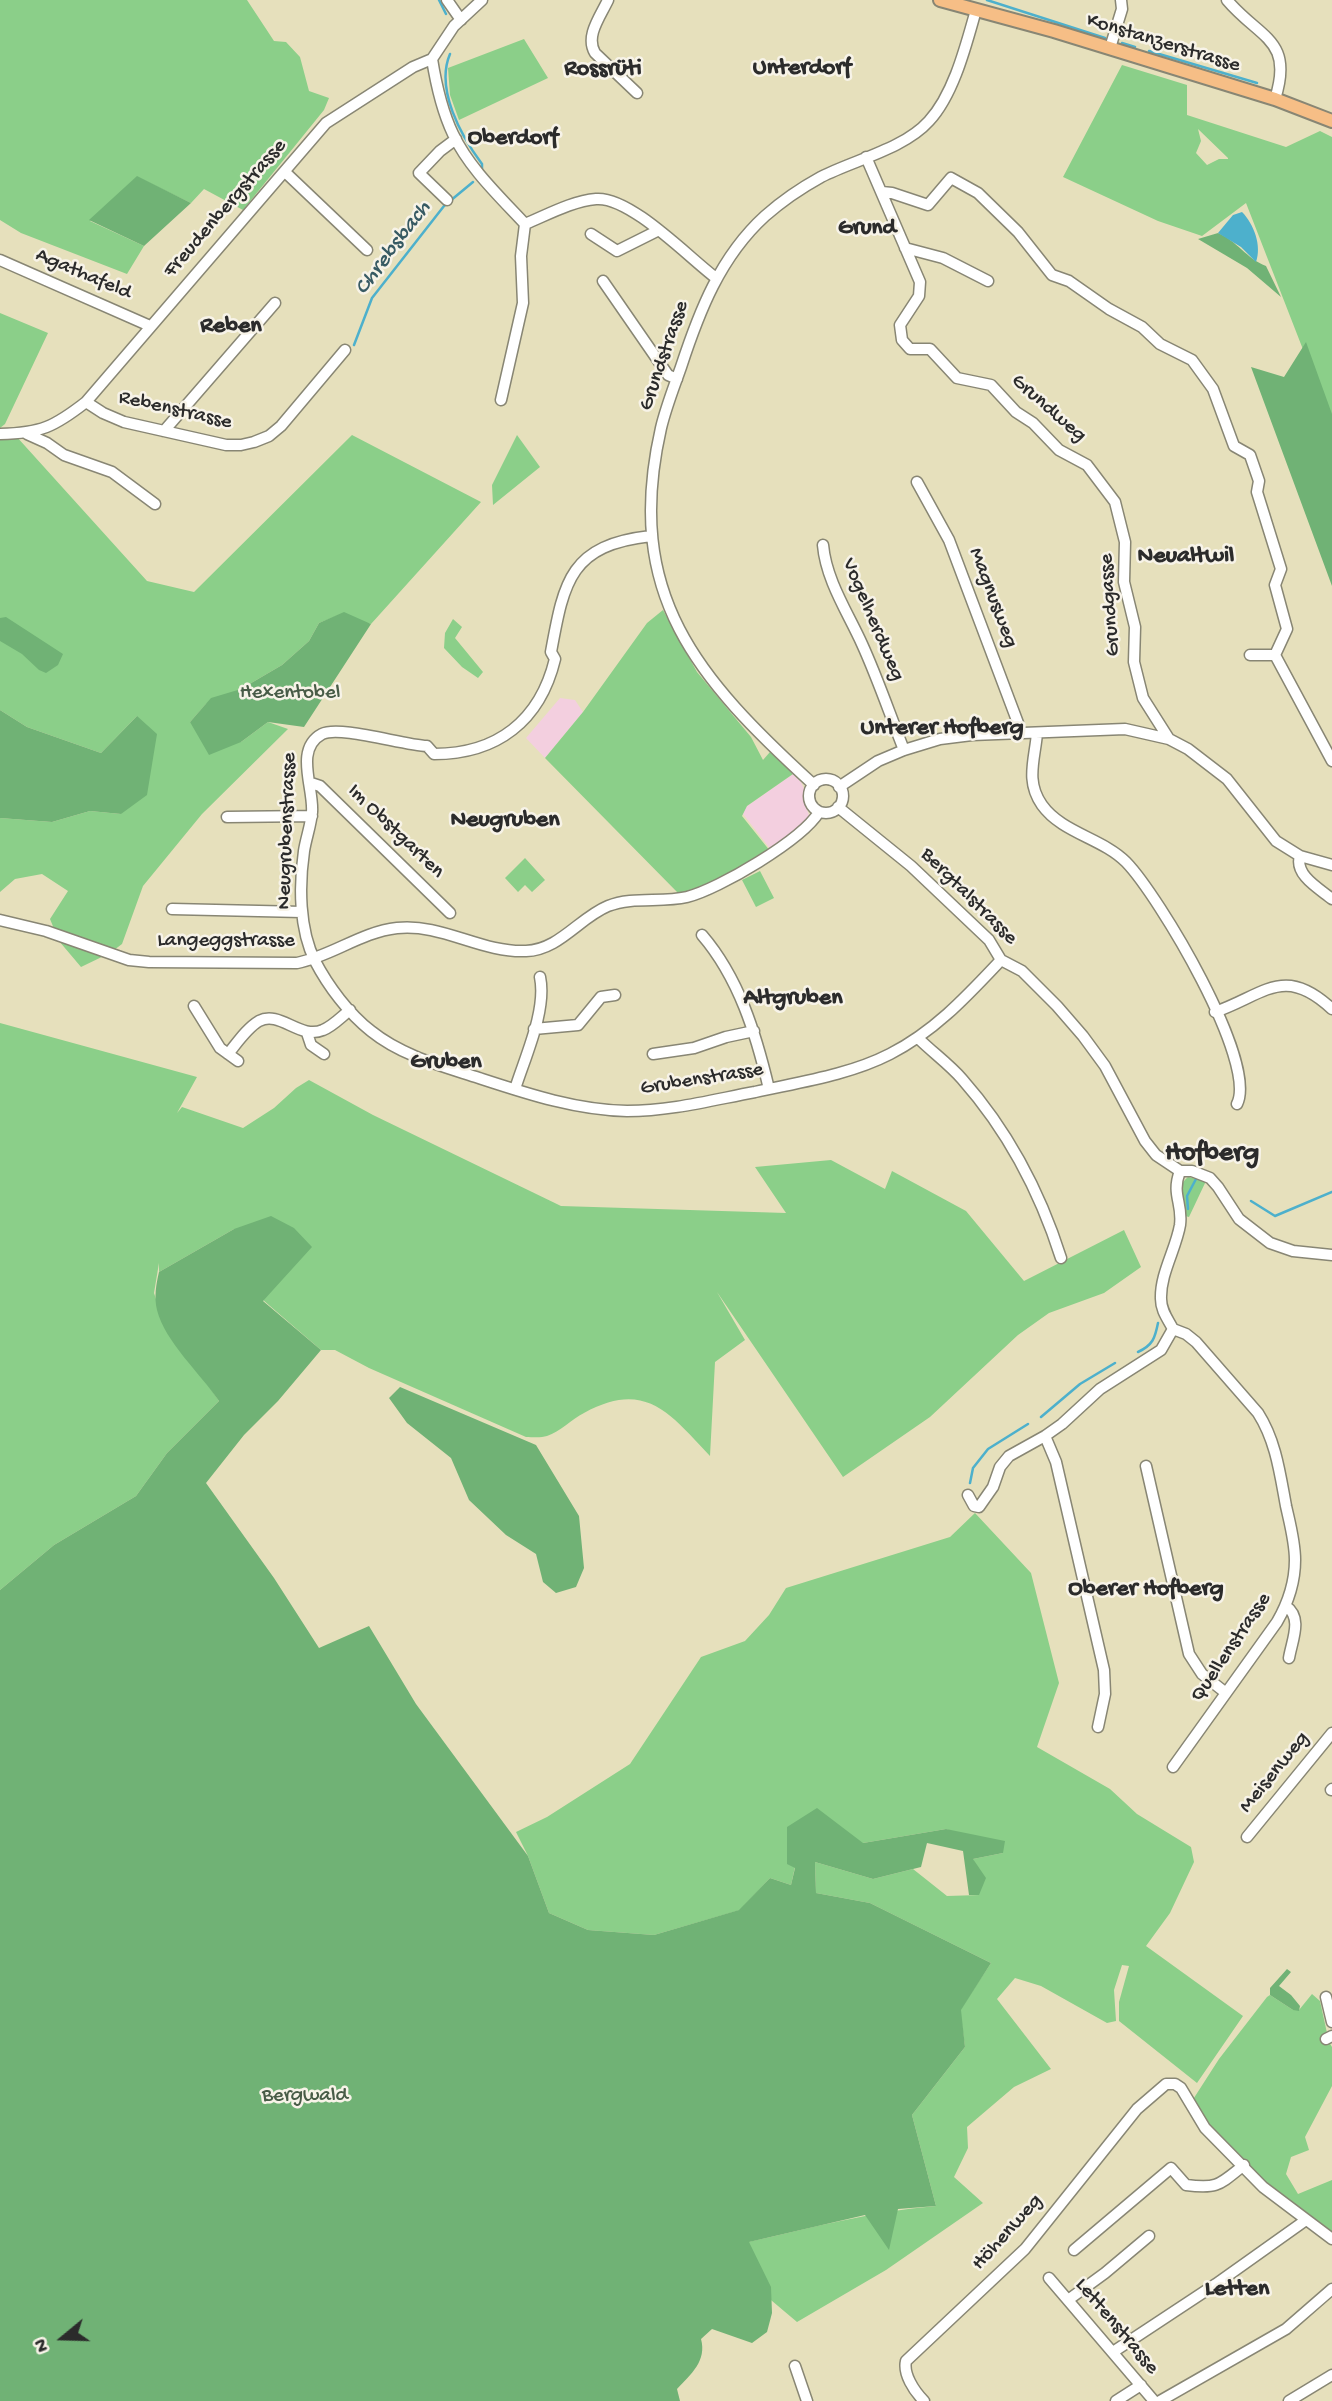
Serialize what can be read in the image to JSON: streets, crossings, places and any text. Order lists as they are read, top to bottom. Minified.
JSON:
{"streets":{"main road":["Konstanzerstrasse"],"street":["Freudenbergstrasse","Agathafeld","Grundstrasse","Grundweg","Rebenstrasse","Magnusweg","Grundgasse","Vogelherdweg","Neugrubenstrasse","Im Obstgarten","Bergtalstrasse","Langeggstrasse","Grubenstrasse","Quellenstrasse","Meisenweg","Höhenweg","Lettenstrasse"]},"crossings":[["Konstanzerstrasse","Grundstrasse"],["Freudenbergstrasse","Agathafeld"],["Freudenbergstrasse","Rebenstrasse"],["Grundstrasse","Grundweg"],["Grundstrasse","Neugrubenstrasse"],["Grundstrasse","Bergtalstrasse"],["Grundstrasse","Langeggstrasse"],["Grundweg","Grundgasse"],["Neugrubenstrasse","Im Obstgarten"],["Neugrubenstrasse","Langeggstrasse"],["Neugrubenstrasse","Grubenstrasse"],["Bergtalstrasse","Langeggstrasse"],["Bergtalstrasse","Grubenstrasse"]],"districts":["Unterdorf","Rossrüti","Oberdorf","Grund","Reben","Neualtwil","Unterer Hofberg","Neugruben","Altgruben","Gruben","Hofberg","Oberer Hofberg","Letten"],"water":["Chrebsbach"],"parks":["Hexentobel","Bergwald"],"north":"left"}
